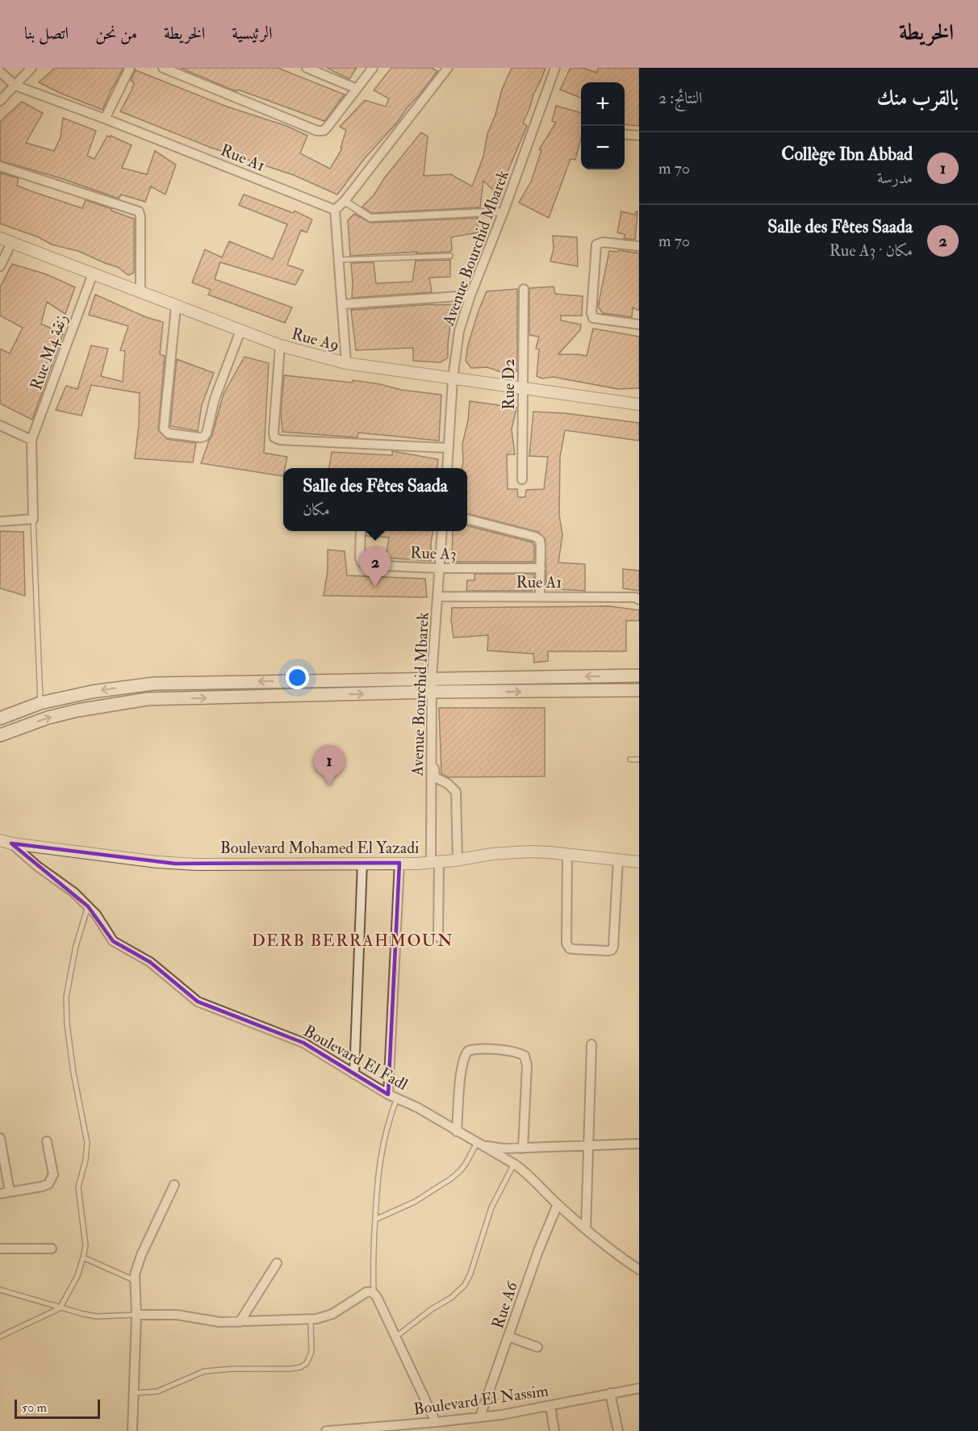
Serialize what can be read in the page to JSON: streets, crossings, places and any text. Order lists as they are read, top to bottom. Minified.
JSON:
{"streets":{"street":["Rue A1","Avenue Bourchid Mbarek","Rue A9","Rue M4 زنقة","Rue D2","Rue A3","Boulevard Mohamed El Yazadi","Boulevard El Fadl","Rue A6","Boulevard El Nassim"]},"crossings":[["Rue A1","Avenue Bourchid Mbarek"],["Avenue Bourchid Mbarek","Rue A9"],["Avenue Bourchid Mbarek","Rue A3"],["Avenue Bourchid Mbarek","Boulevard Mohamed El Yazadi"],["Rue A9","Rue M4 زنقة"],["Rue A9","Rue D2"],["Boulevard Mohamed El Yazadi","Boulevard El Fadl"],["Boulevard El Fadl","Rue A6"],["Rue A6","Boulevard El Nassim"]],"districts":["DERB BERRAHMOUN"],"scale_bar":"50 m","page":{"header":"الخريطة","nav":["الرئيسية","الخريطة","من نحن","اتصل بنا"],"heading":["بالقرب منك","النتائج: 2"],"map_buttons":["+","−"],"list":[{"mark":"1","name":"Collège Ibn Abbad","note":"مدرسة","value":"70 m"},{"mark":"2","name":"Salle des Fêtes Saada","note":"مكان · Rue A3","value":"70 m"}],"popup":["Salle des Fêtes Saada","مكان"],"pins":["2","1"],"scale":"50 m"}}
